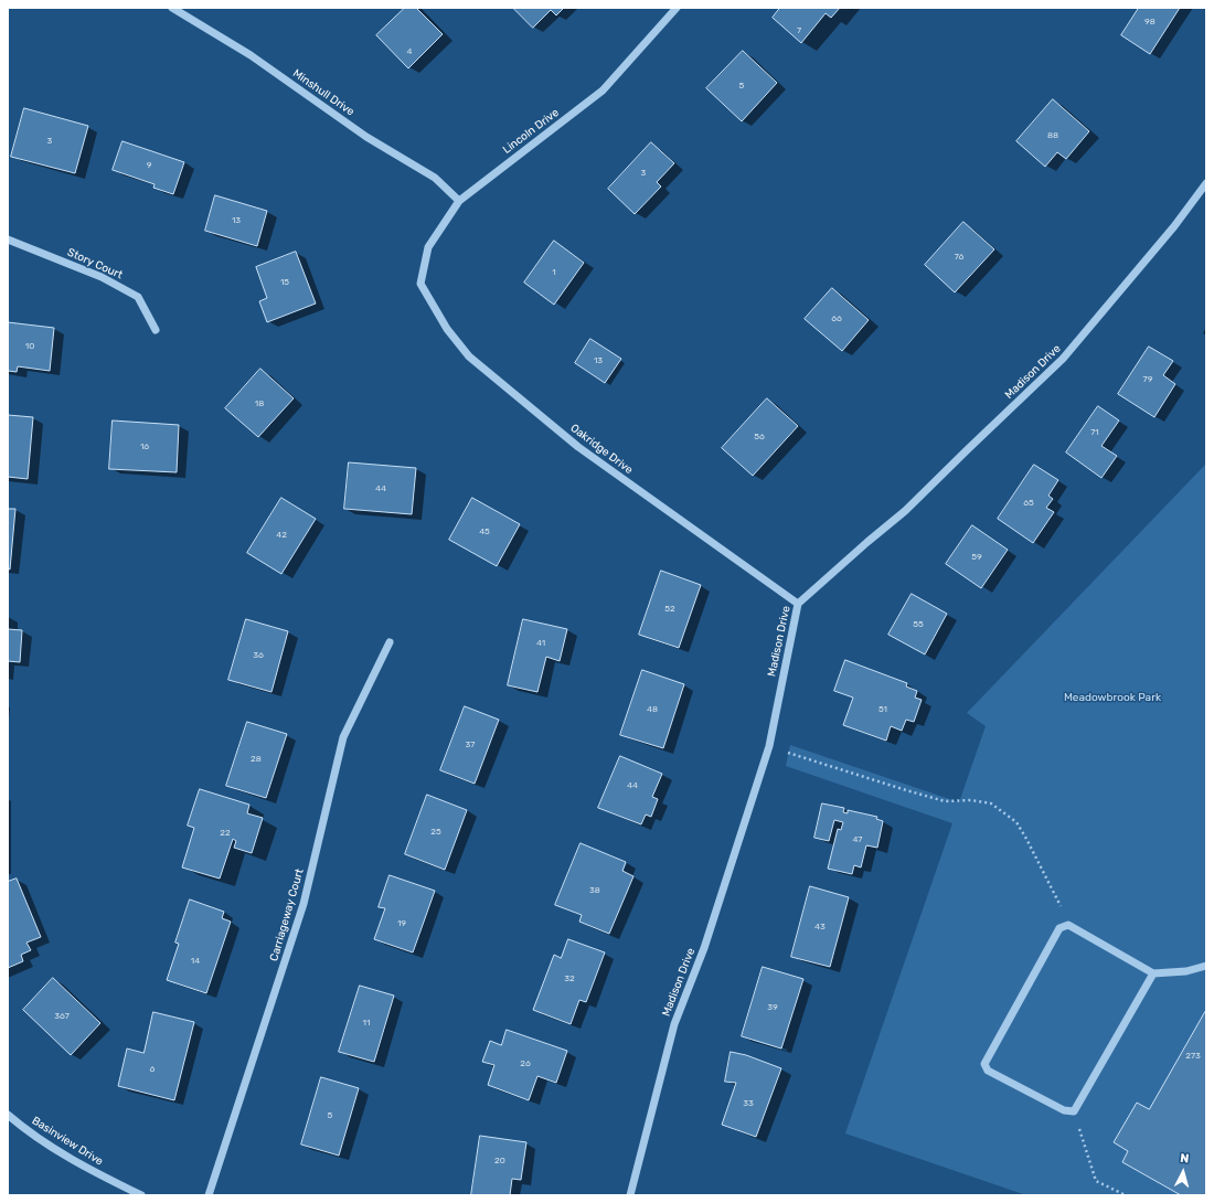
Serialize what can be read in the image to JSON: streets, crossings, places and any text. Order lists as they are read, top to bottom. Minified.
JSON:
{"streets":{"street":["Minshull Drive","Lincoln Drive","Story Court","Madison Drive","Oakridge Drive","Carriageway Court","Basinview Drive"]},"crossings":[["Minshull Drive","Lincoln Drive"],["Lincoln Drive","Oakridge Drive"],["Madison Drive","Oakridge Drive"]],"parks":["Meadowbrook Park"],"house_numbers":["98","7","4","5","88","3","9","3","13","76","1","15","66","10","13","79","18","71","56","16","44","65","45","42","59","52","55","41","36","48","51","37","28","44","25","22","47","38","19","43","14","32","39","367","11","273","26","6","33","5","20"],"north":"top"}
